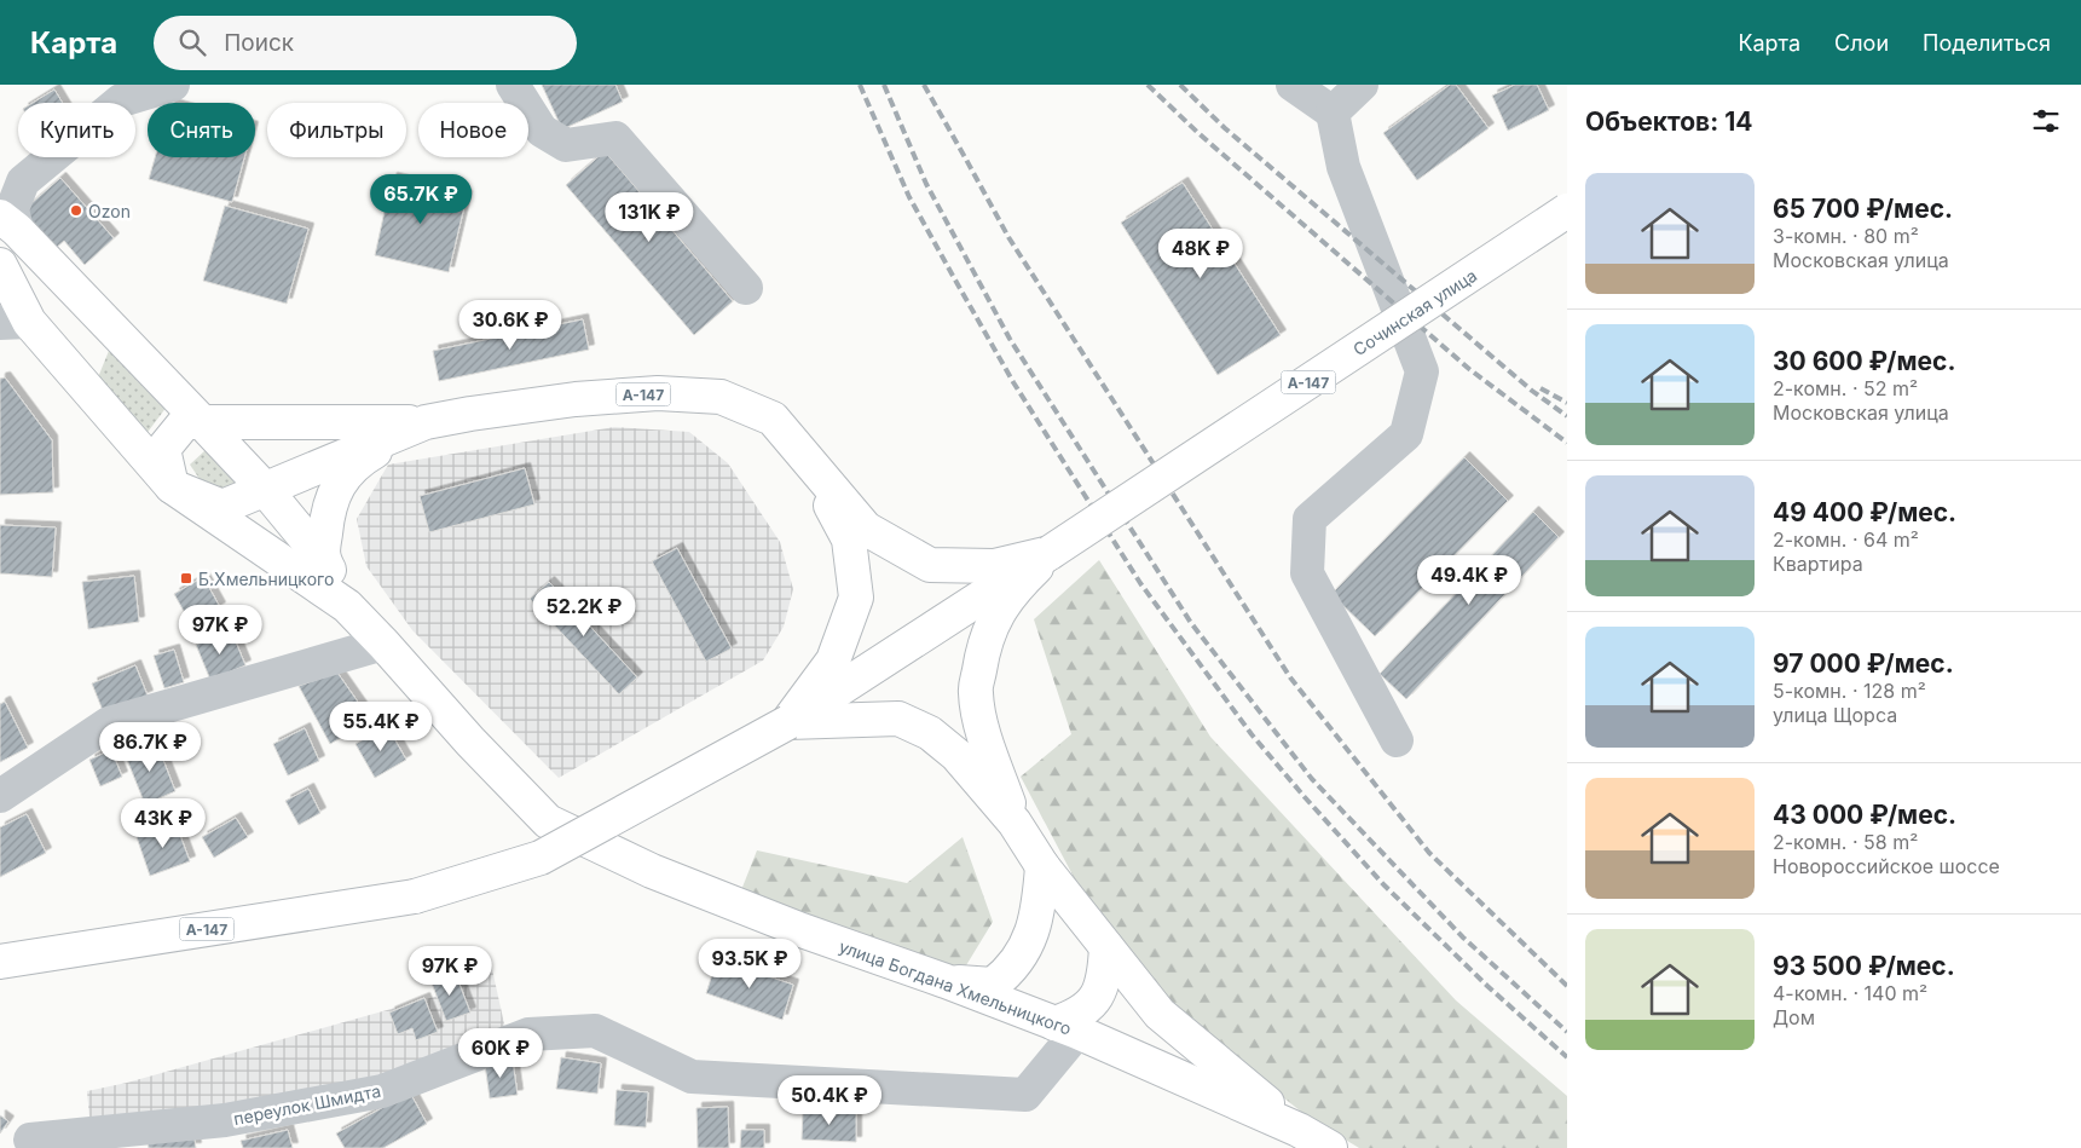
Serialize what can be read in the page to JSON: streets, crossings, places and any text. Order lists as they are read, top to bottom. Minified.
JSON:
{"streets":{"main road":["Сочинская улица","А-147","улица Богдана Хмельницкого"],"street":["переулок Шмидта"]},"crossings":[["Сочинская улица","А-147"],["улица Богдана Хмельницкого","переулок Шмидта"]],"places":{"other":["Ozon"],"transit":["Б.Хмельницкого"]},"page":{"header":"Карта","search":"Поиск","nav":["Карта","Слои","Поделиться"],"heading":"Объектов: 14","chip":["Купить","Снять","Фильтры","Новое"],"list":[{"name":"65 700 ₽/мес.","note":"3-комн. · 80 m² · Московская улица"},{"name":"30 600 ₽/мес.","note":"2-комн. · 52 m² · Московская улица"},{"name":"49 400 ₽/мес.","note":"2-комн. · 64 m² · Квартира"},{"name":"97 000 ₽/мес.","note":"5-комн. · 128 m² · улица Щорса"},{"name":"43 000 ₽/мес.","note":"2-комн. · 58 m² · Новороссийское шоссе"},{"name":"93 500 ₽/мес.","note":"4-комн. · 140 m² · Дом"}],"price":["65.7K ₽","131K ₽","48K ₽","30.6K ₽","49.4K ₽","52.2K ₽","97K ₽","55.4K ₽","86.7K ₽","43K ₽","93.5K ₽","97K ₽","60K ₽","50.4K ₽"]}}
